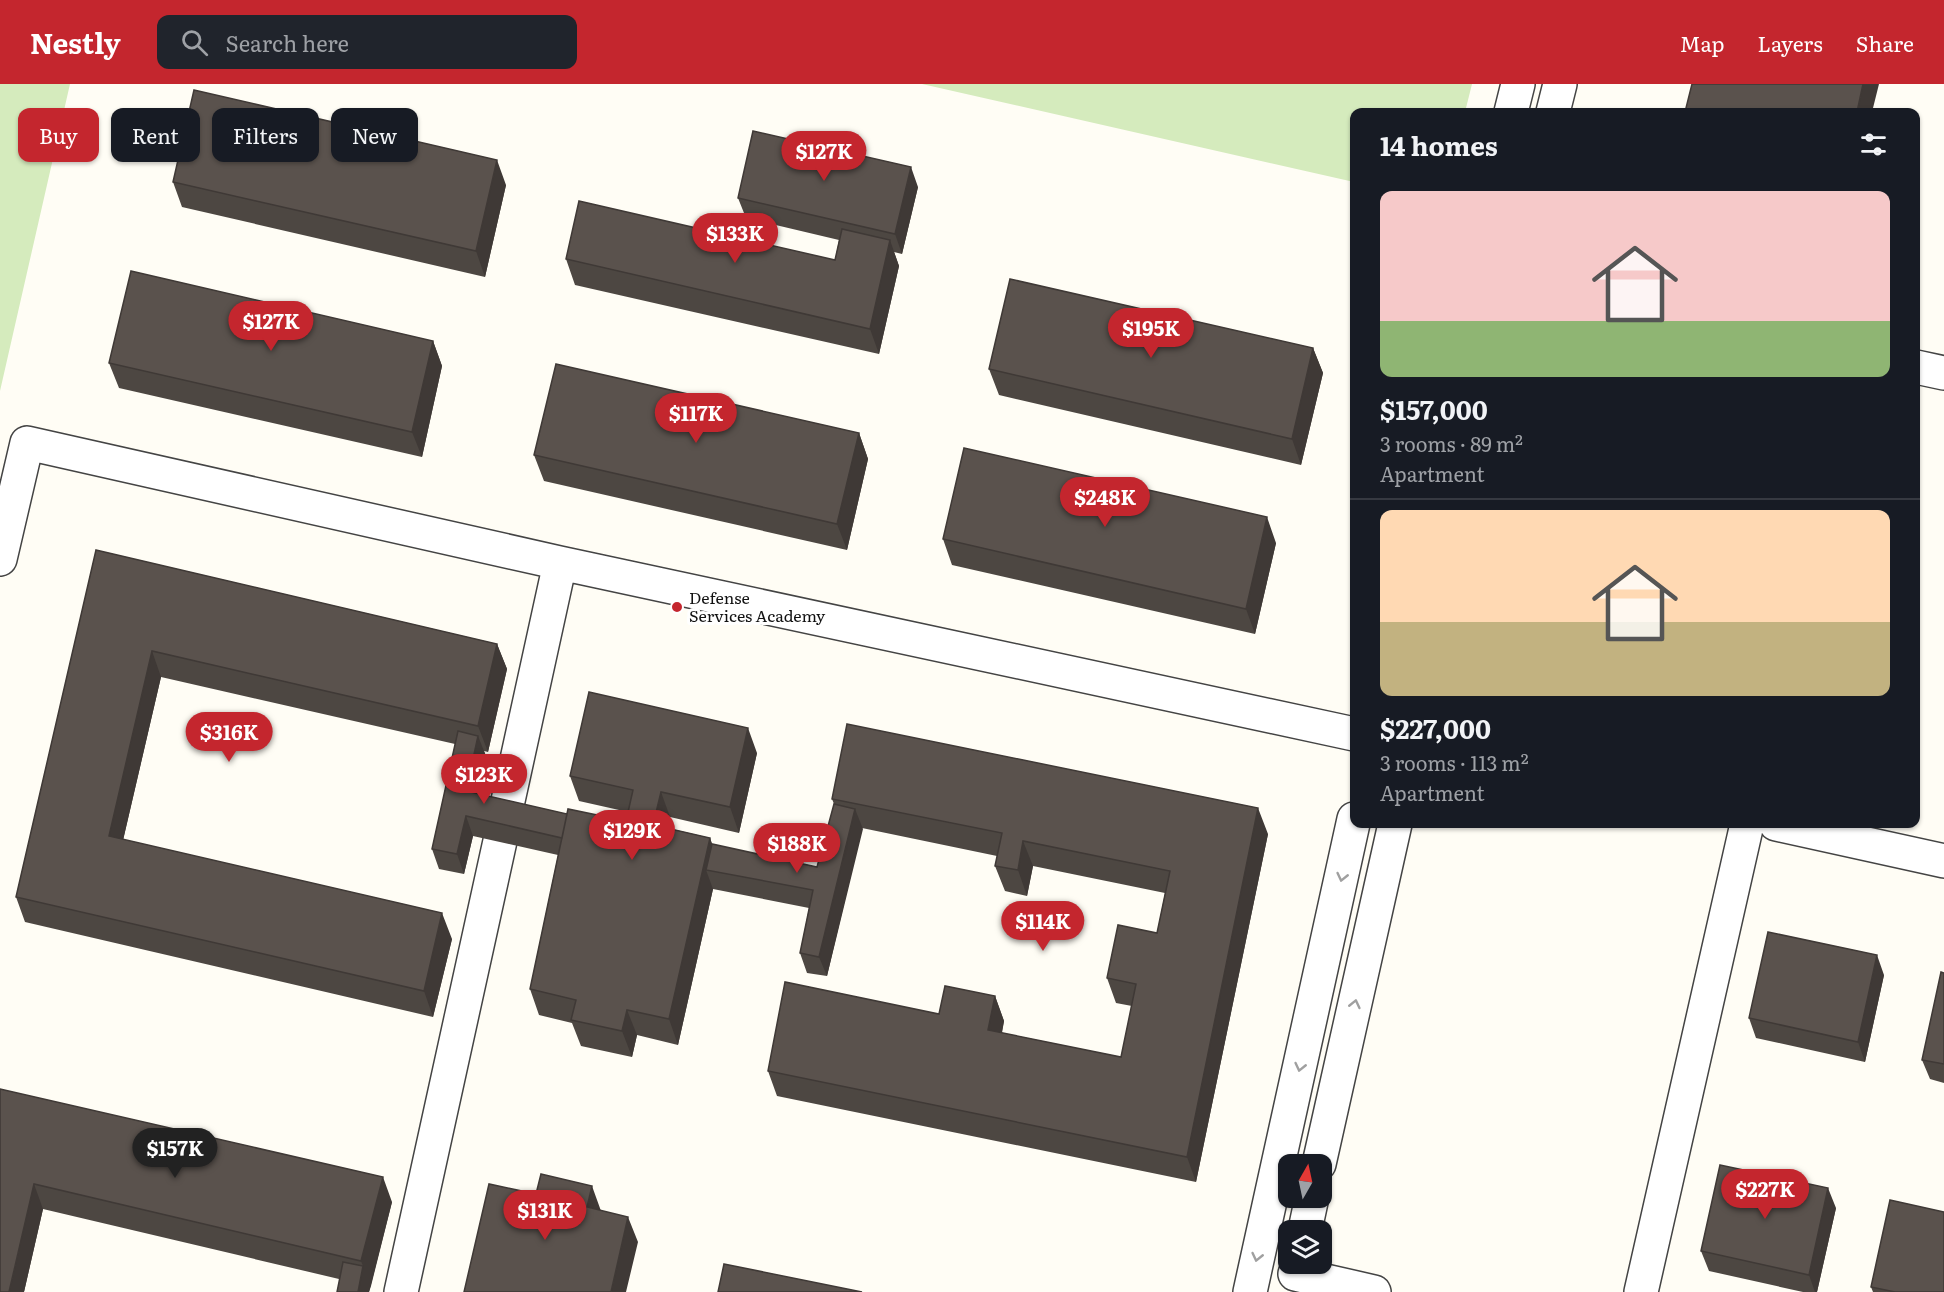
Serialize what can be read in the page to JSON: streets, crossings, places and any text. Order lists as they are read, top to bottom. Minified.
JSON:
{"places":["Defense Services Academy"],"north":"top","page":{"header":"Nestly","search":"Search here","nav":["Map","Layers","Share"],"chip":["Buy","Rent","Filters","New"],"heading":"14 homes","price":["$127K","$133K","$127K","$195K","$117K","$248K","$316K","$123K","$129K","$188K","$114K","$157K","$227K","$131K"],"list":[{"name":"$157,000","note":"3 rooms · 89 m² · Apartment"},{"name":"$227,000","note":"3 rooms · 113 m² · Apartment"}]}}
